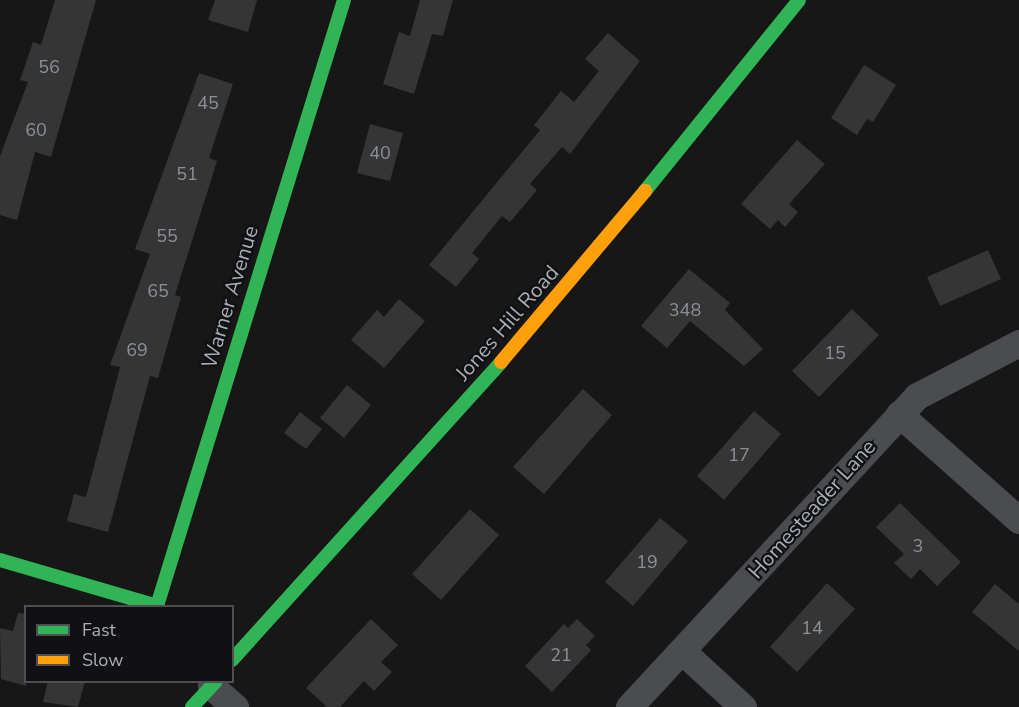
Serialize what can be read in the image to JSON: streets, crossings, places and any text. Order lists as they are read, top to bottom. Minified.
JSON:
{"streets":{"main road":["Warner Avenue","Jones Hill Road"],"street":["Homesteader Lane"]},"house_numbers":["56","45","60","40","51","55","65","348","69","15","17","3","19","14","21"],"legend":["Fast","Slow"]}
